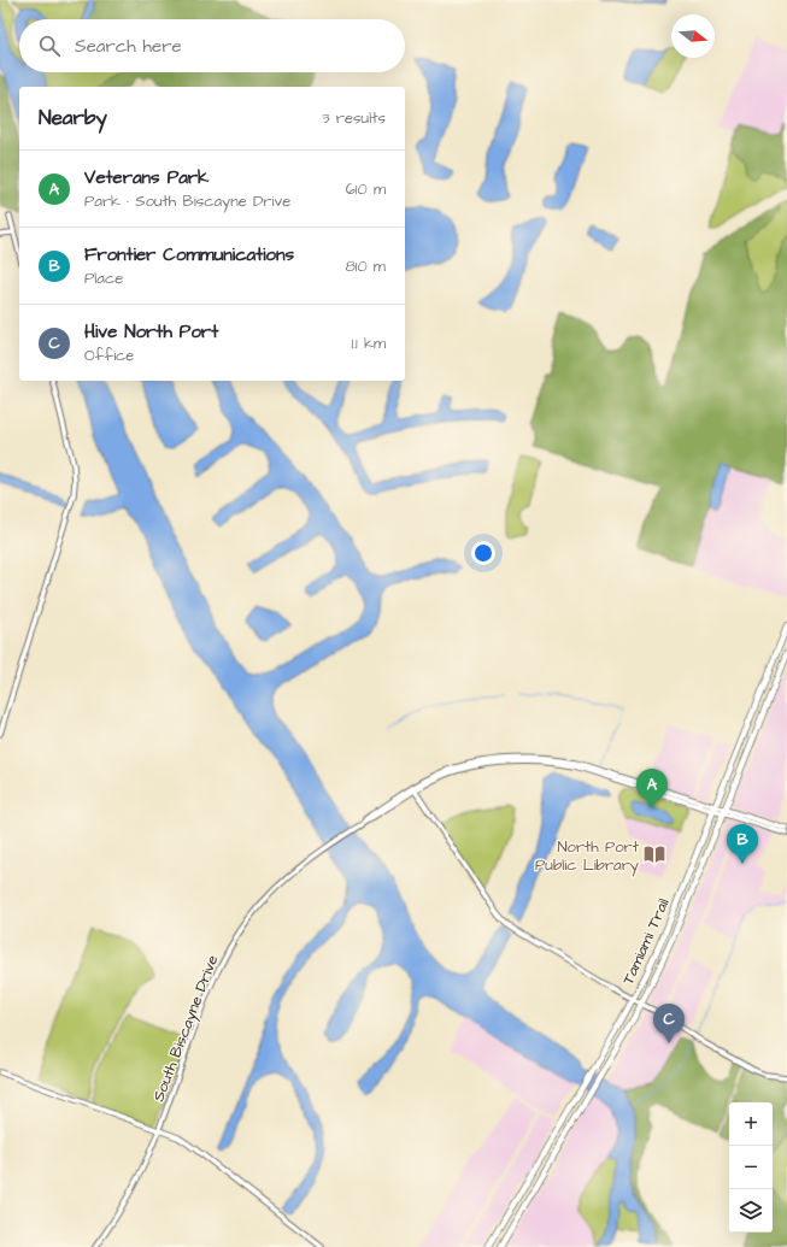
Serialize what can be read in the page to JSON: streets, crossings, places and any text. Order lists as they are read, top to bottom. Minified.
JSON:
{"streets":{"main road":["Tamiami Trail"],"street":["South Biscayne Drive"]},"crossings":[["Tamiami Trail","South Biscayne Drive"]],"places":{"library":["North Port Public Library"]},"north":"right","page":{"search":"Search here","heading":["Nearby","3 results"],"list":[{"mark":"A","name":"Veterans Park","note":"Park · South Biscayne Drive","value":"610 m"},{"mark":"B","name":"Frontier Communications","note":"Place","value":"810 m"},{"mark":"C","name":"Hive North Port","note":"Office","value":"1.1 km"}],"pins":["A","B","C"],"map_buttons":["+","−"]}}
